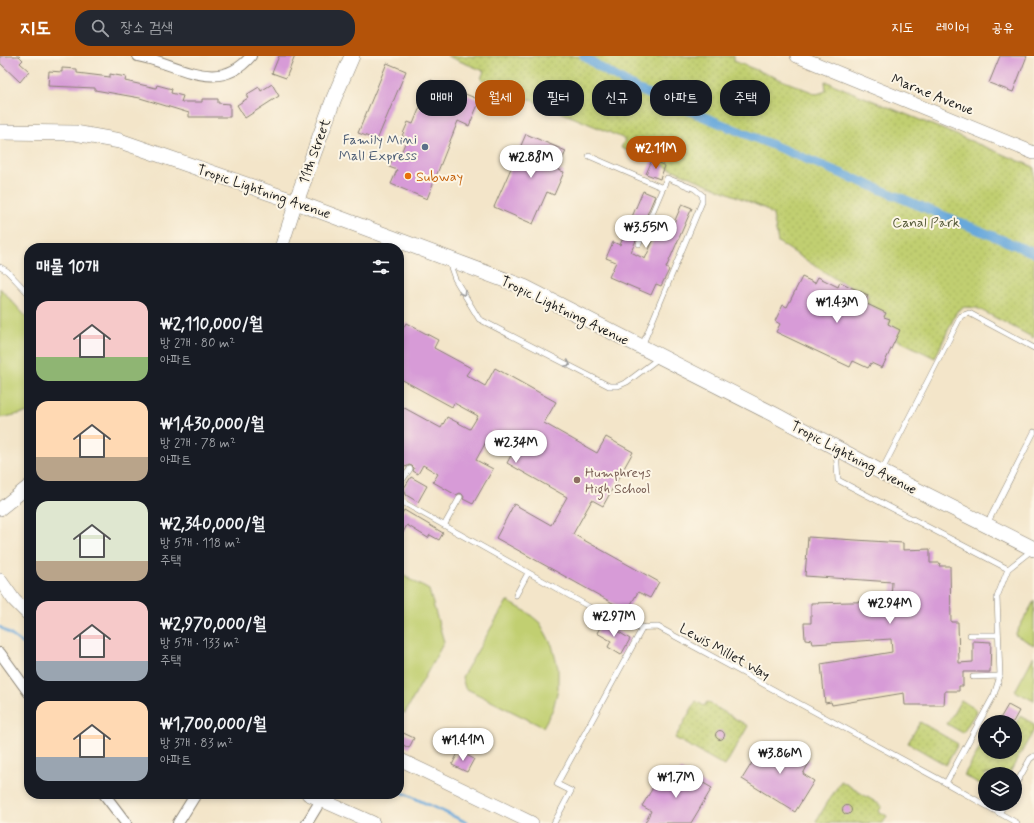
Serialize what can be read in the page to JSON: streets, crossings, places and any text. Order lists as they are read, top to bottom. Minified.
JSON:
{"streets":{"main road":["11th Street","Tropic Lightning Avenue"],"street":["Marne Avenue"],"lane":["Lewis Millet Way"]},"crossings":[["11th Street","Tropic Lightning Avenue"]],"parks":["Canal Park"],"places":["Family Mini Mall Express","Subway","Humphreys High School"],"page":{"header":"지도","search":"장소 검색","nav":["지도","레이어","공유"],"chip":["매매","월세","필터","신규","아파트","주택"],"price":["₩2.11M","₩2.88M","₩3.55M","₩1.43M","₩2.34M","₩2.94M","₩2.97M","₩1.41M","₩3.86M","₩1.7M"],"heading":"매물 10개","list":[{"name":"₩2,110,000/월","note":"방 2개 · 80 m² · 아파트"},{"name":"₩1,430,000/월","note":"방 2개 · 78 m² · 아파트"},{"name":"₩2,340,000/월","note":"방 5개 · 118 m² · 주택"},{"name":"₩2,970,000/월","note":"방 5개 · 133 m² · 주택"},{"name":"₩1,700,000/월","note":"방 3개 · 83 m² · 아파트"}]}}
